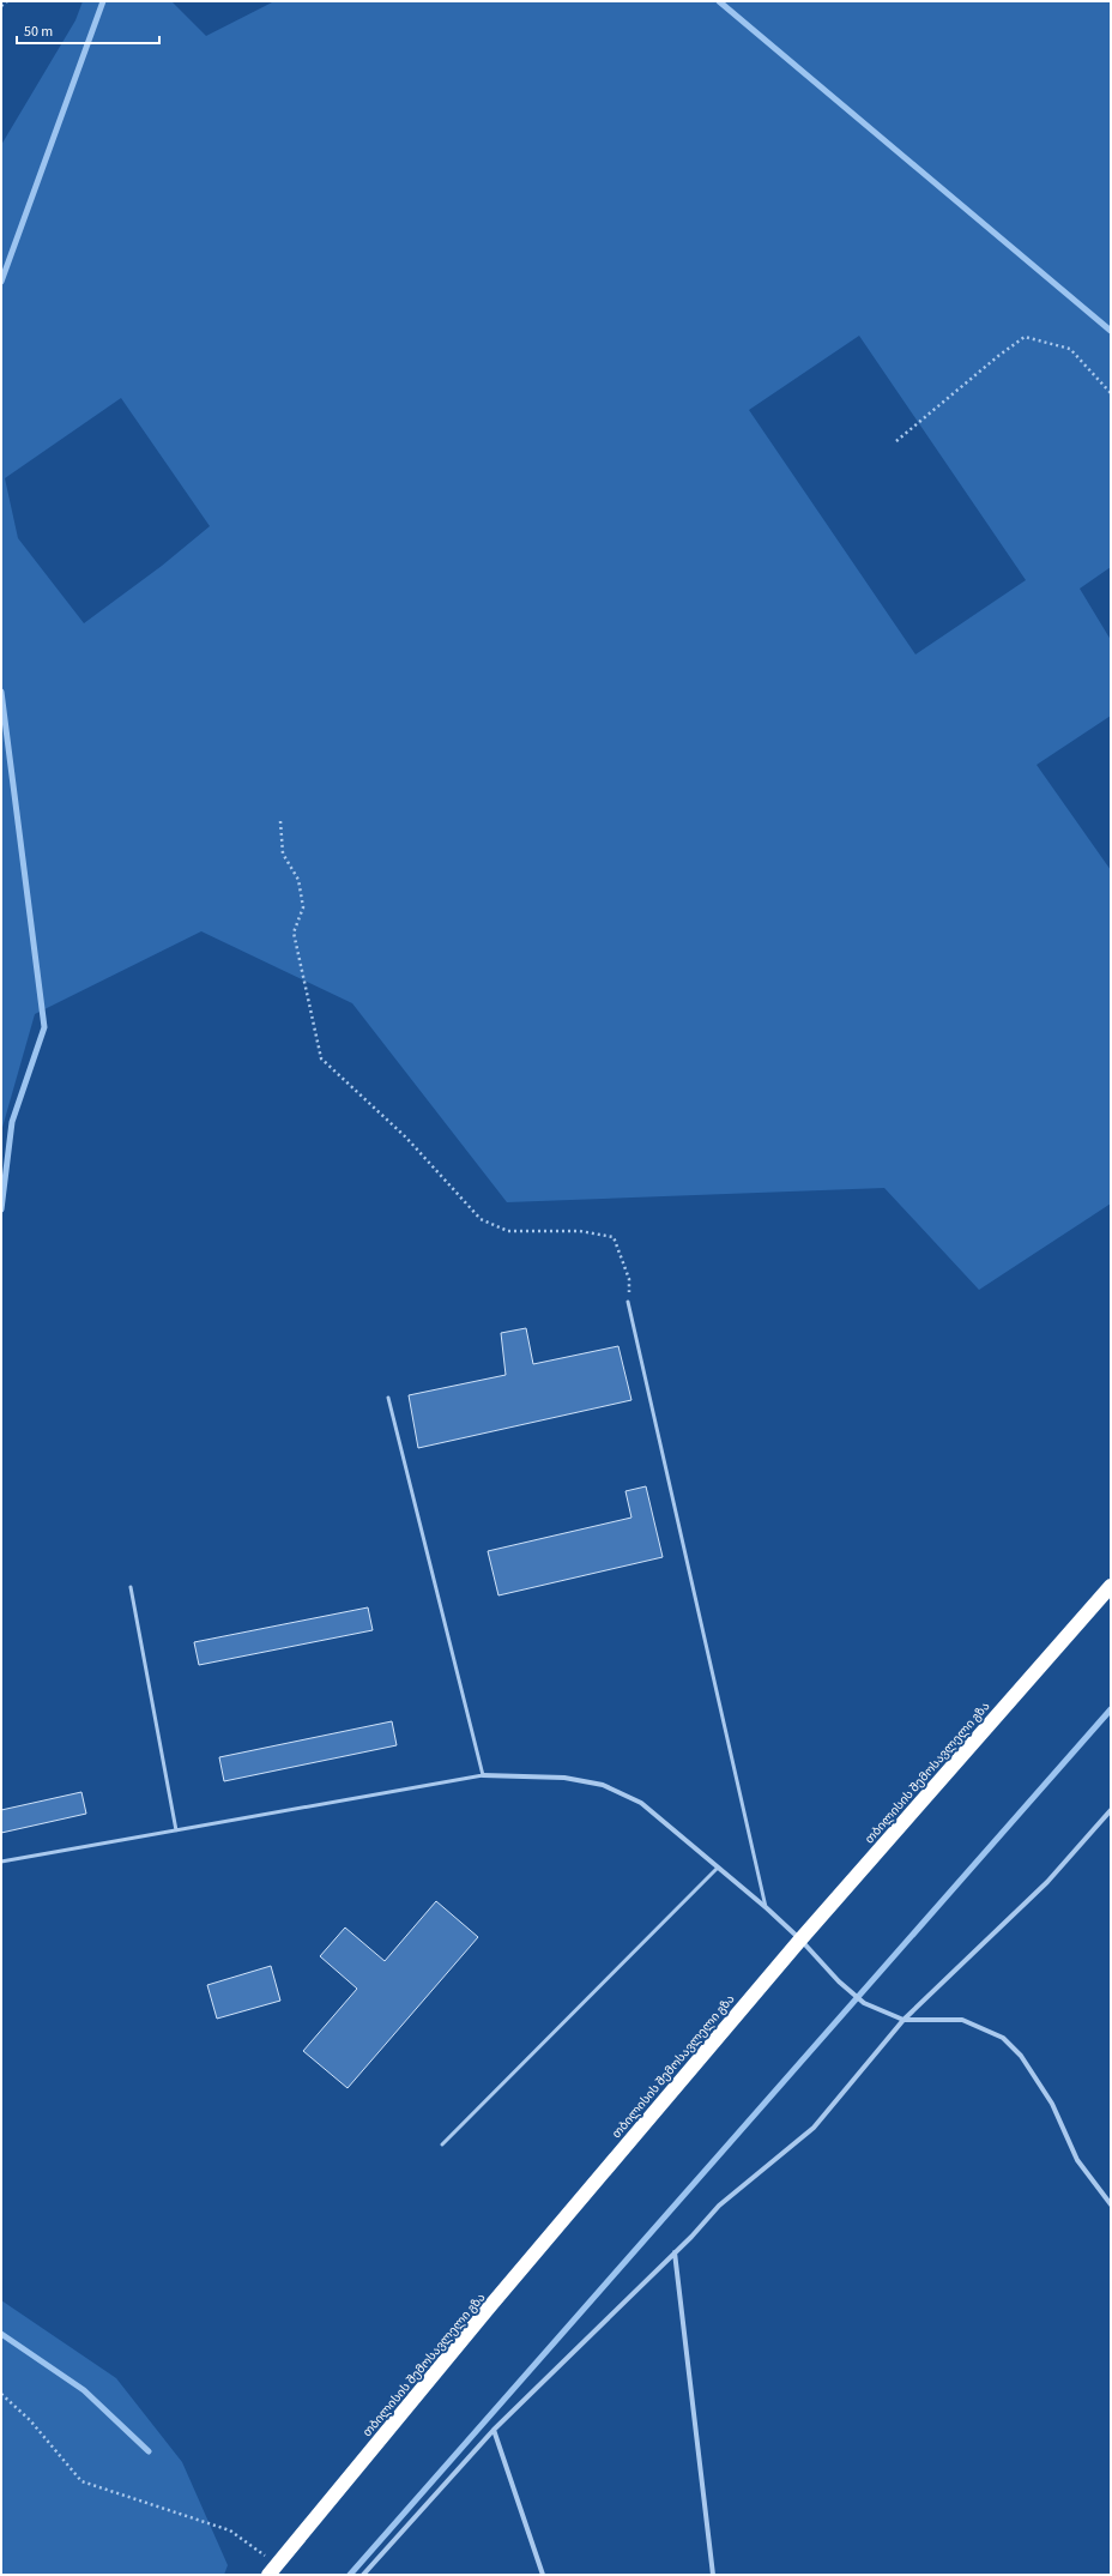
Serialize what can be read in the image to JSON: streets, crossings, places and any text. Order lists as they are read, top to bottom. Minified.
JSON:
{"streets":{"highway":["თბილისის შემოსავლელი გზა"]},"scale_bar":"50 m"}
